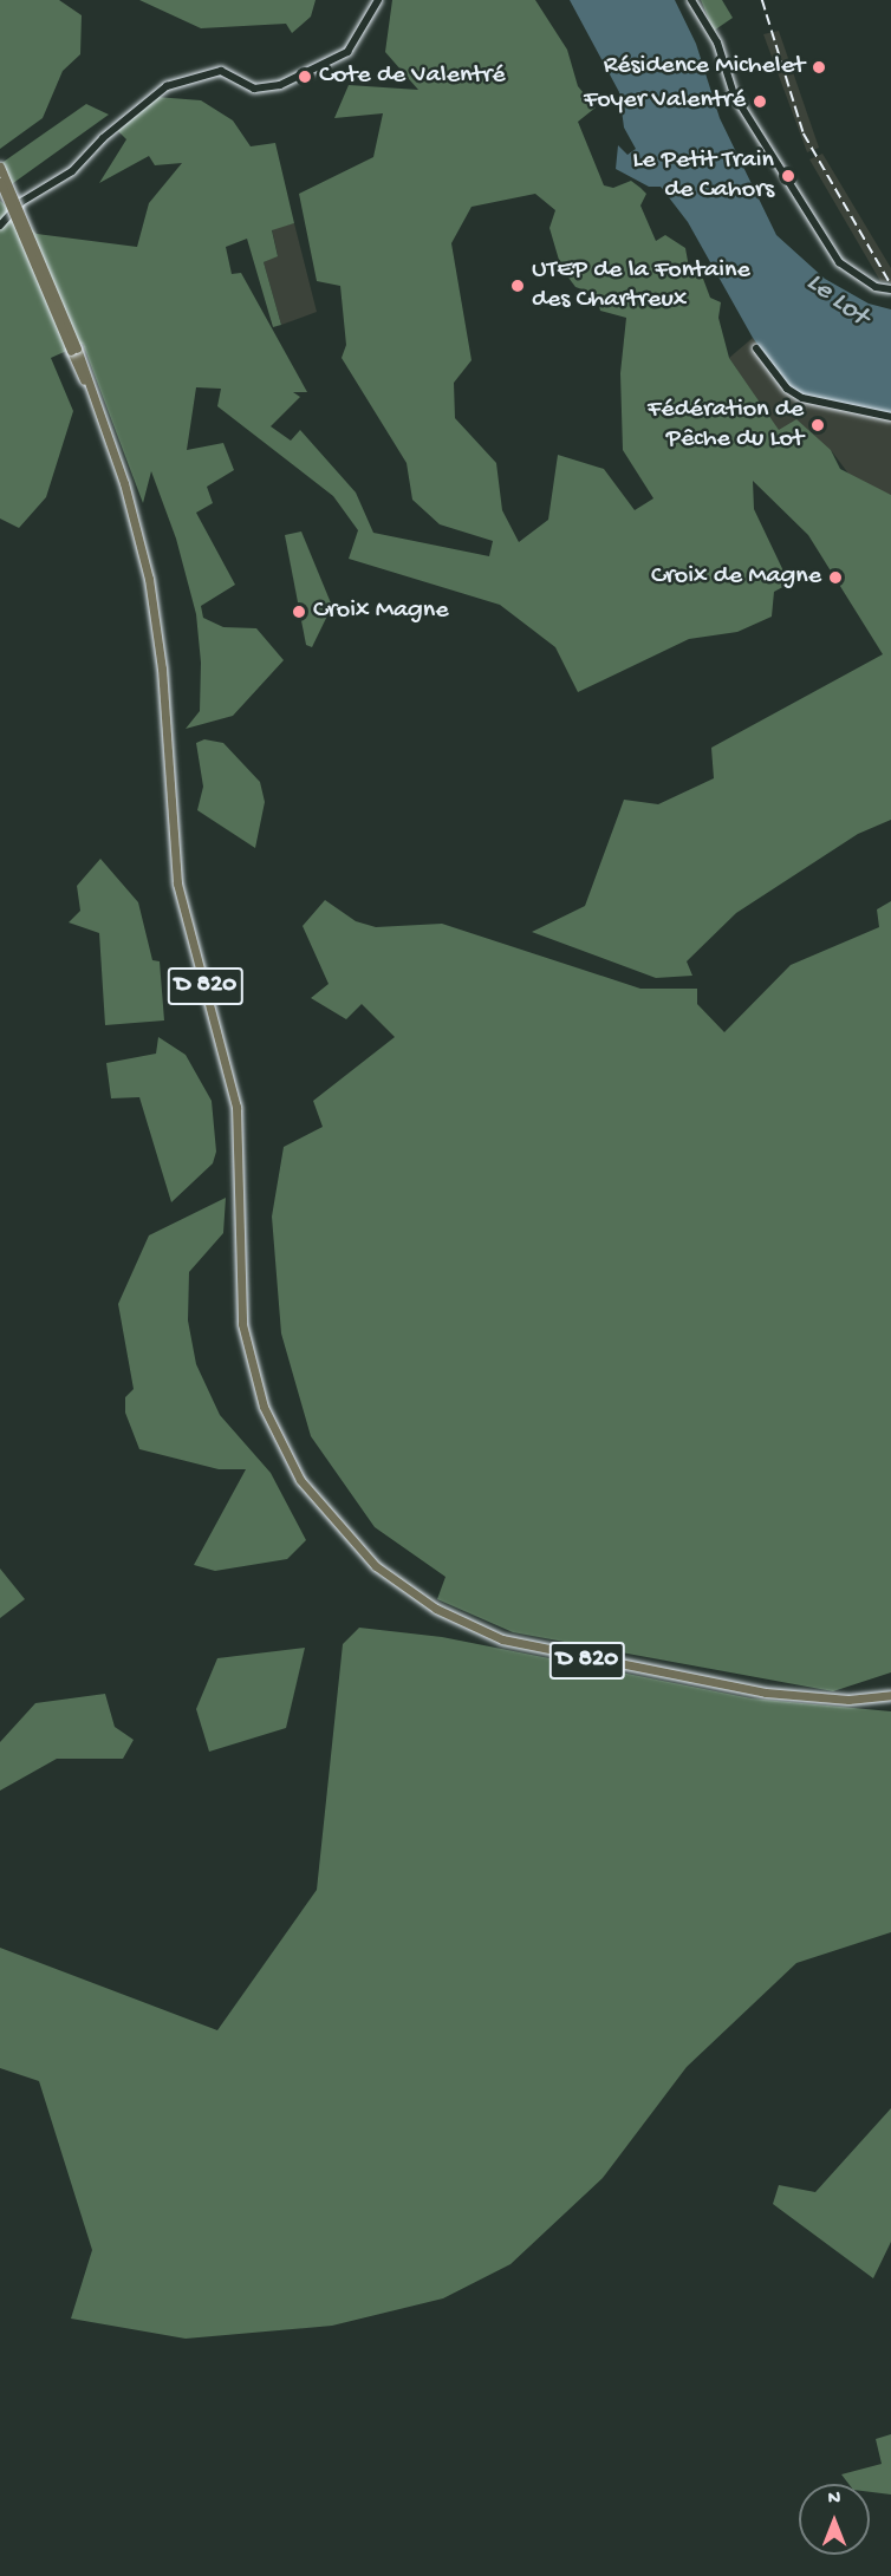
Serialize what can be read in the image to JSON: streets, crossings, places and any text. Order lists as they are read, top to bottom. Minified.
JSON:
{"streets":{"main road":["D 820"]},"water":["Le Lot"],"places":["Résidence Michelet","Cote de Valentré","Foyer Valentré","Le Petit Train de Cahors","UTEP de la Fontaine des Chartreux","Fédération de Pêche du Lot","Croix de Magne","Croix Magne"],"north":"top"}
